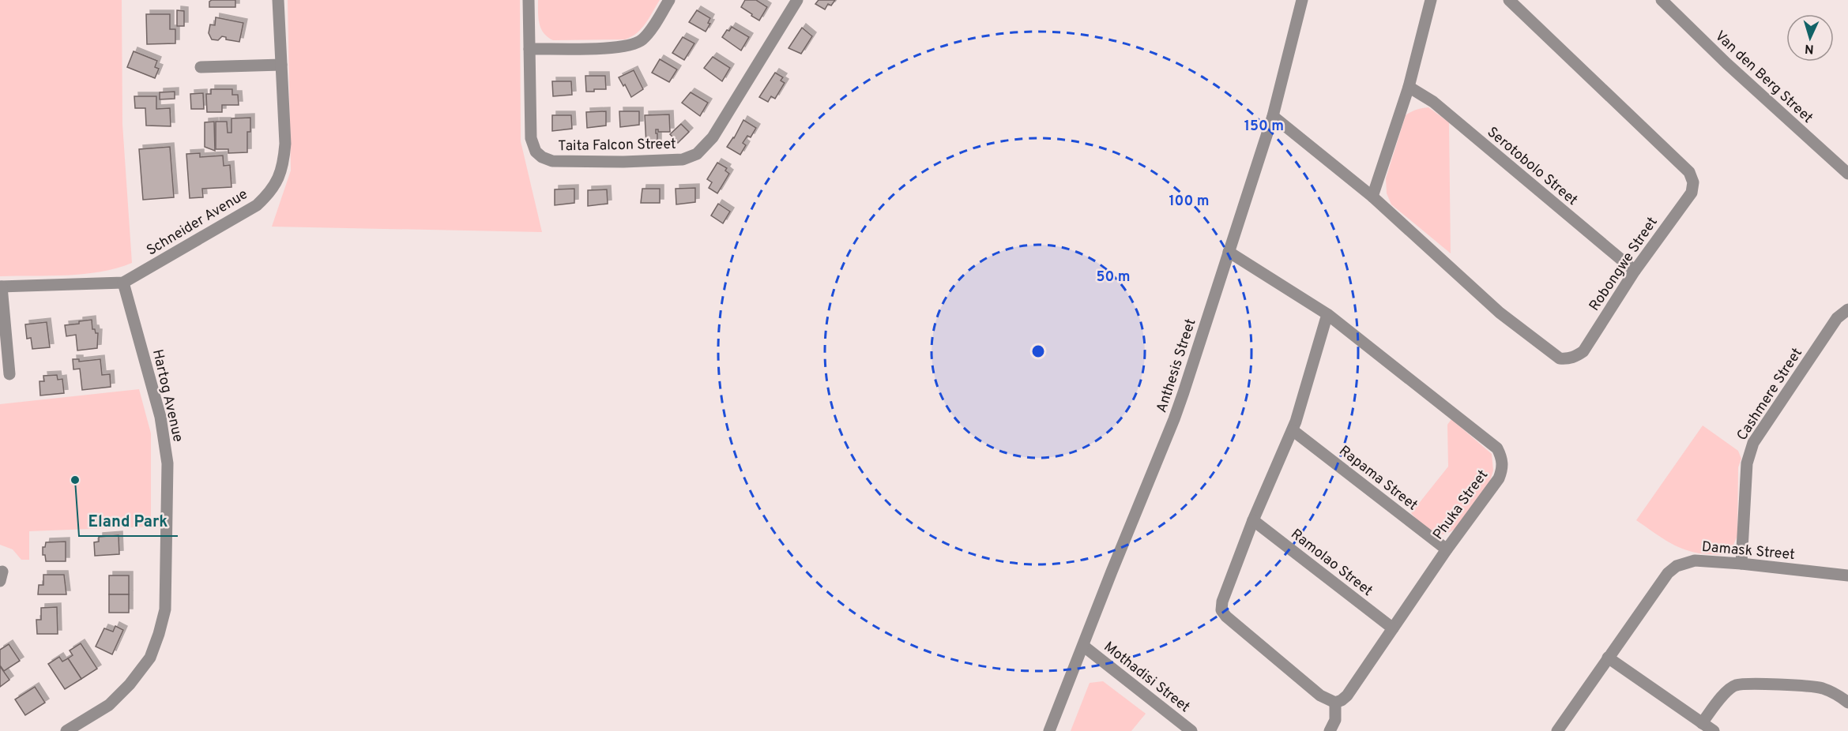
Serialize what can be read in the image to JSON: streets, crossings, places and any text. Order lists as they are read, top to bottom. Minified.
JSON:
{"streets":{"street":["Van den Berg Street","Taita Falcon Street","Serotobolo Street","Schneider Avenue","Robongwe Street","Anthesis Street","Cashmere Street","Hartog Avenue","Rapama Street","Phuka Street","Damask Street","Ramolao Street","Mothadisi Street"]},"crossings":[["Serotobolo Street","Robongwe Street"],["Schneider Avenue","Hartog Avenue"],["Robongwe Street","Anthesis Street"],["Anthesis Street","Phuka Street"],["Anthesis Street","Mothadisi Street"],["Cashmere Street","Damask Street"],["Rapama Street","Phuka Street"],["Phuka Street","Ramolao Street"]],"places":["Eland Park"],"north":"bottom","rings":["150 m","100 m","50 m"]}
